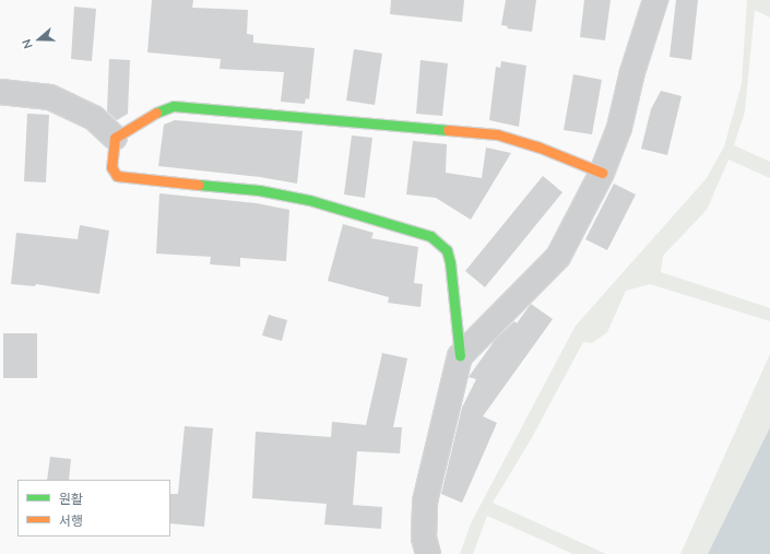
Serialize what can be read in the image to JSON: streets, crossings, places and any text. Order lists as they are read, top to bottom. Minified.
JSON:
{"legend":["원활","서행"],"north":"left"}
